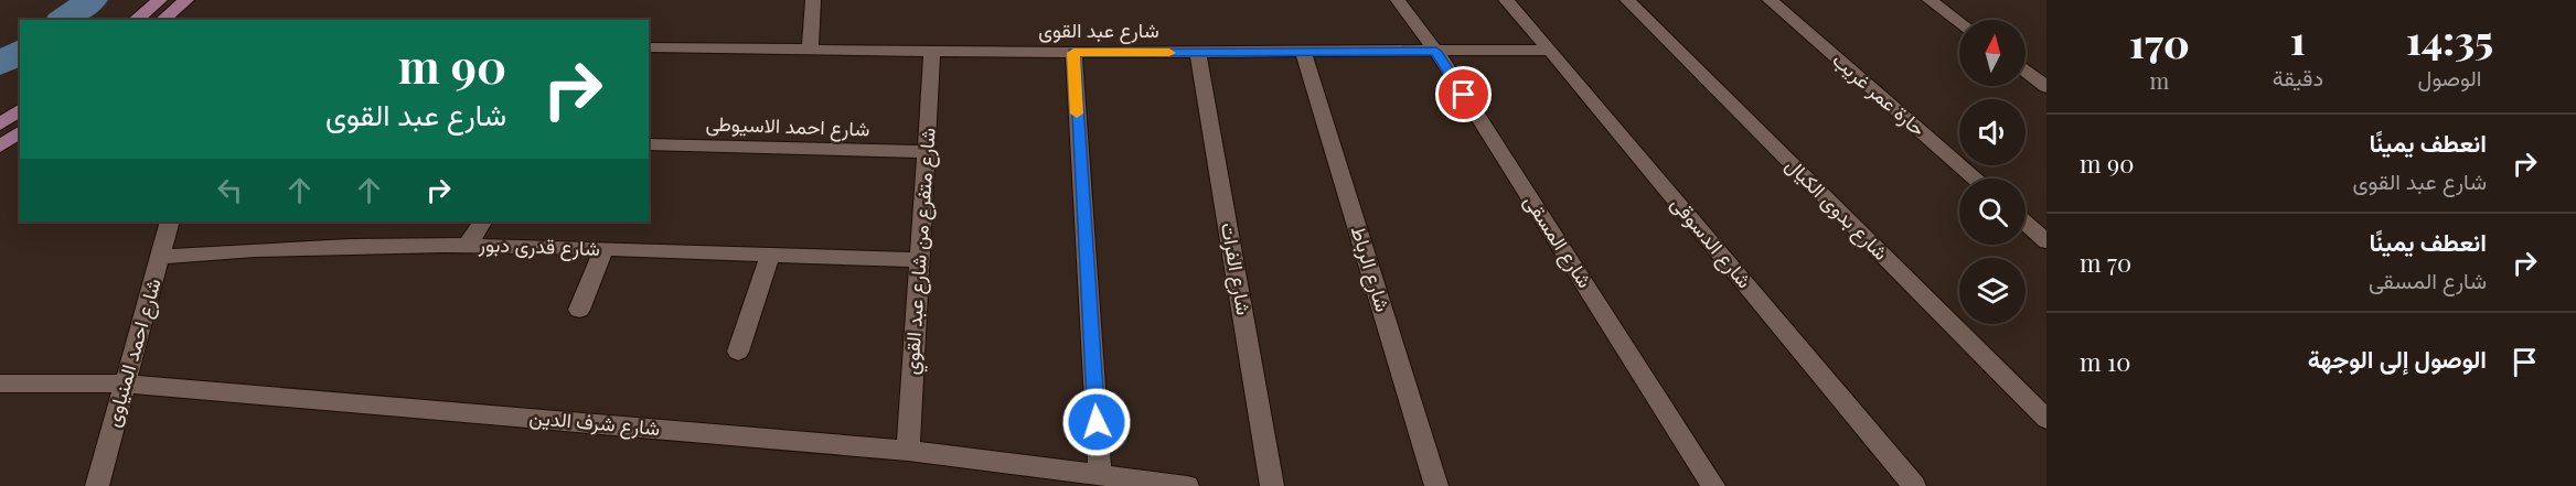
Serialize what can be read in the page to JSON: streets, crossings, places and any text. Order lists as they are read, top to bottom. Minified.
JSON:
{"streets":{"street":["شارع عبد القوى","حارة عمر غريب","شارع احمد الاسيوطى","شارع بدوى الكيال","شارع المسقى","شارع الدسوقى","شارع قدرى دبور","شارع متفرع من شارع عبد القوي","شارع الفرات","شارع الرباط","شارع احمد المنياوى","شارع شرف الدين"]},"crossings":[["شارع عبد القوى","شارع المسقى"],["شارع عبد القوى","شارع الدسوقى"],["شارع عبد القوى","شارع متفرع من شارع عبد القوي"],["شارع عبد القوى","شارع الفرات"],["شارع عبد القوى","شارع الرباط"],["شارع احمد الاسيوطى","شارع متفرع من شارع عبد القوي"],["شارع قدرى دبور","شارع متفرع من شارع عبد القوي"],["شارع قدرى دبور","شارع احمد المنياوى"],["شارع متفرع من شارع عبد القوي","شارع شرف الدين"],["شارع احمد المنياوى","شارع شرف الدين"]],"north":"top","page":{"eta":["14:35","الوصول","1","دقيقة","170","m"],"turn":["90 m","شارع عبد القوى"],"list":[{"name":"انعطف يمينًا","note":"شارع عبد القوى","value":"90 m"},{"name":"انعطف يمينًا","note":"شارع المسقى","value":"70 m"},{"name":"الوصول إلى الوجهة","value":"10 m"}]}}
